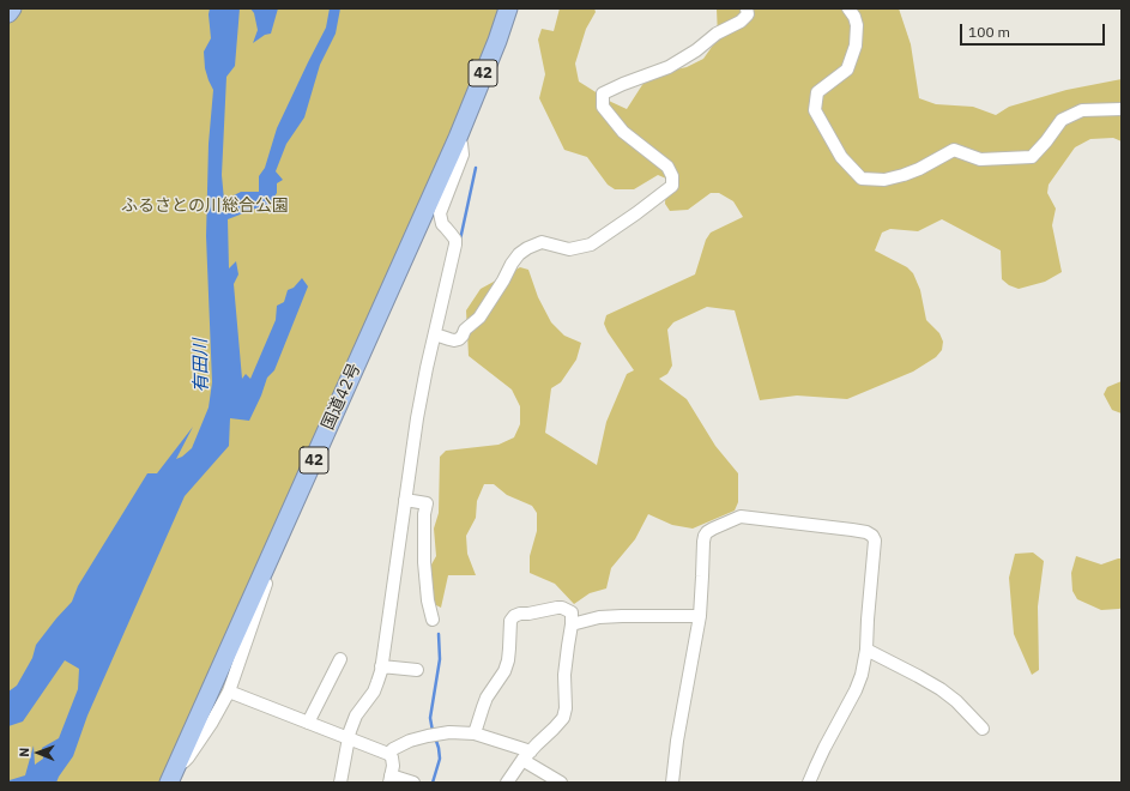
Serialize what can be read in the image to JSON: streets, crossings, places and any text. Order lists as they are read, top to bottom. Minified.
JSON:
{"streets":{"highway":["42","国道42号"]},"water":["有田川"],"parks":["ふるさとの川総合公園"],"scale_bar":"100 m","north":"left"}
